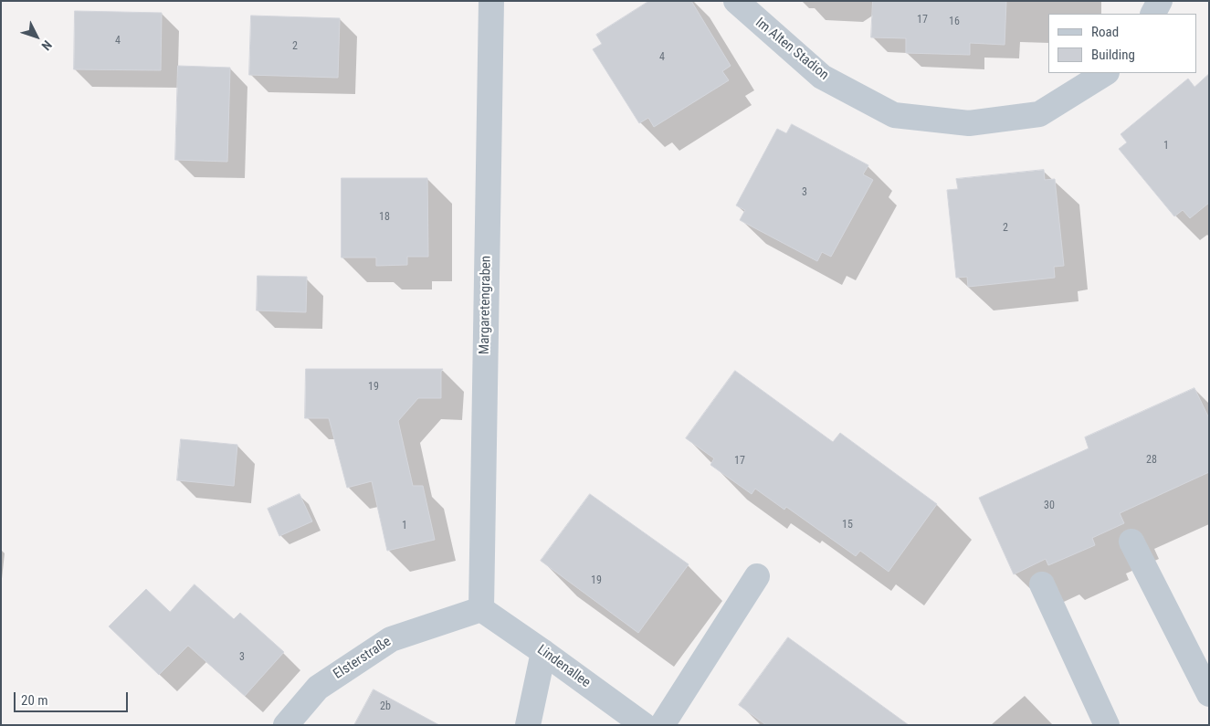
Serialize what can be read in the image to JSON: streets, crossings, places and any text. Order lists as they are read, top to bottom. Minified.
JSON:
{"streets":{"street":["Im Alten Stadion","Margaretengraben","Elsterstraße","Lindenallee"]},"crossings":[["Margaretengraben","Elsterstraße"],["Margaretengraben","Lindenallee"],["Elsterstraße","Lindenallee"]],"house_numbers":["17","16","4","2","4","1","3","18","2","19","28","17","30","15","1","19","3","2b"],"legend":["Road","Building"],"scale_bar":"20 m","north":"bottom right"}
